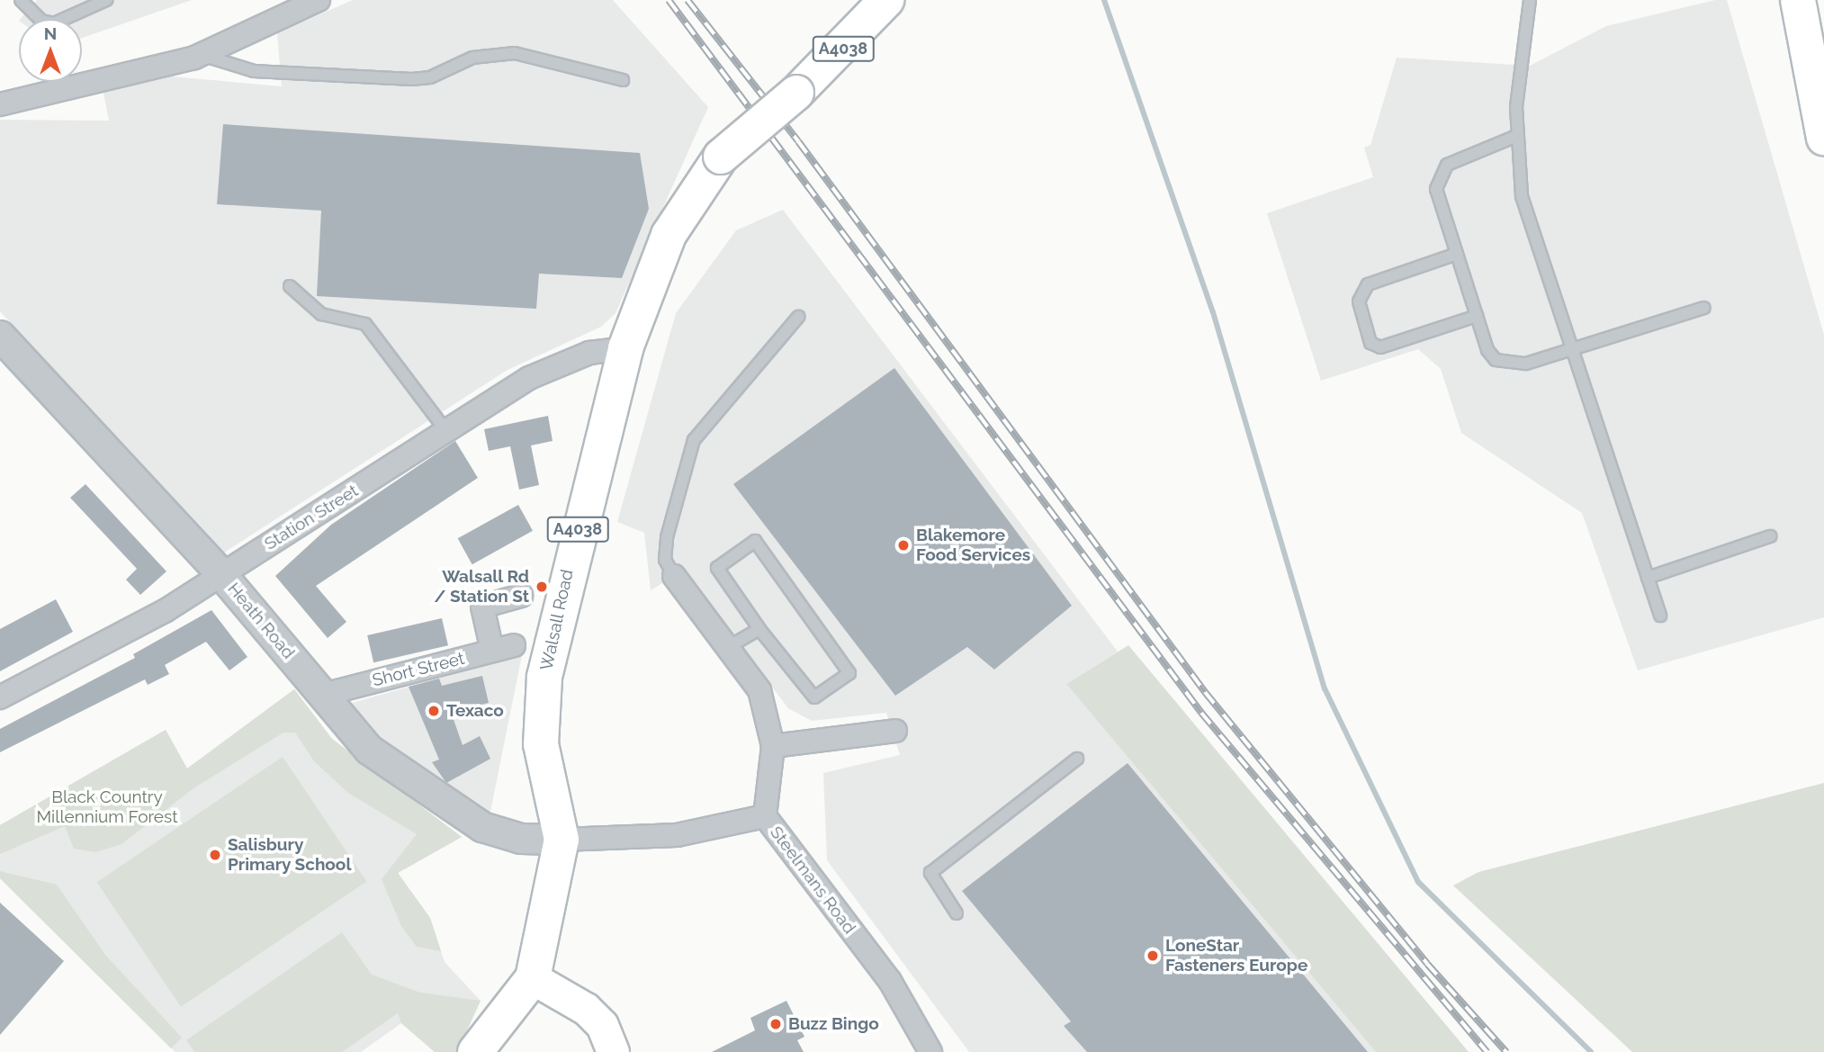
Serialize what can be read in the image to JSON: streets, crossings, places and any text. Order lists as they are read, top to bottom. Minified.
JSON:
{"streets":{"main road":["A4038","Walsall Road"],"street":["Station Street","Heath Road","Short Street","Steelmans Road"]},"crossings":[["Station Street","Walsall Road"],["Station Street","Heath Road"],["Walsall Road","Heath Road"],["Walsall Road","Steelmans Road"],["Heath Road","Short Street"],["Heath Road","Steelmans Road"]],"parks":["Black Country Millennium Forest"],"places":["Blakemore Food Services","Walsall Rd / Station St","Texaco","Salisbury Primary School","LoneStar Fasteners Europe","Buzz Bingo"],"north":"top"}
